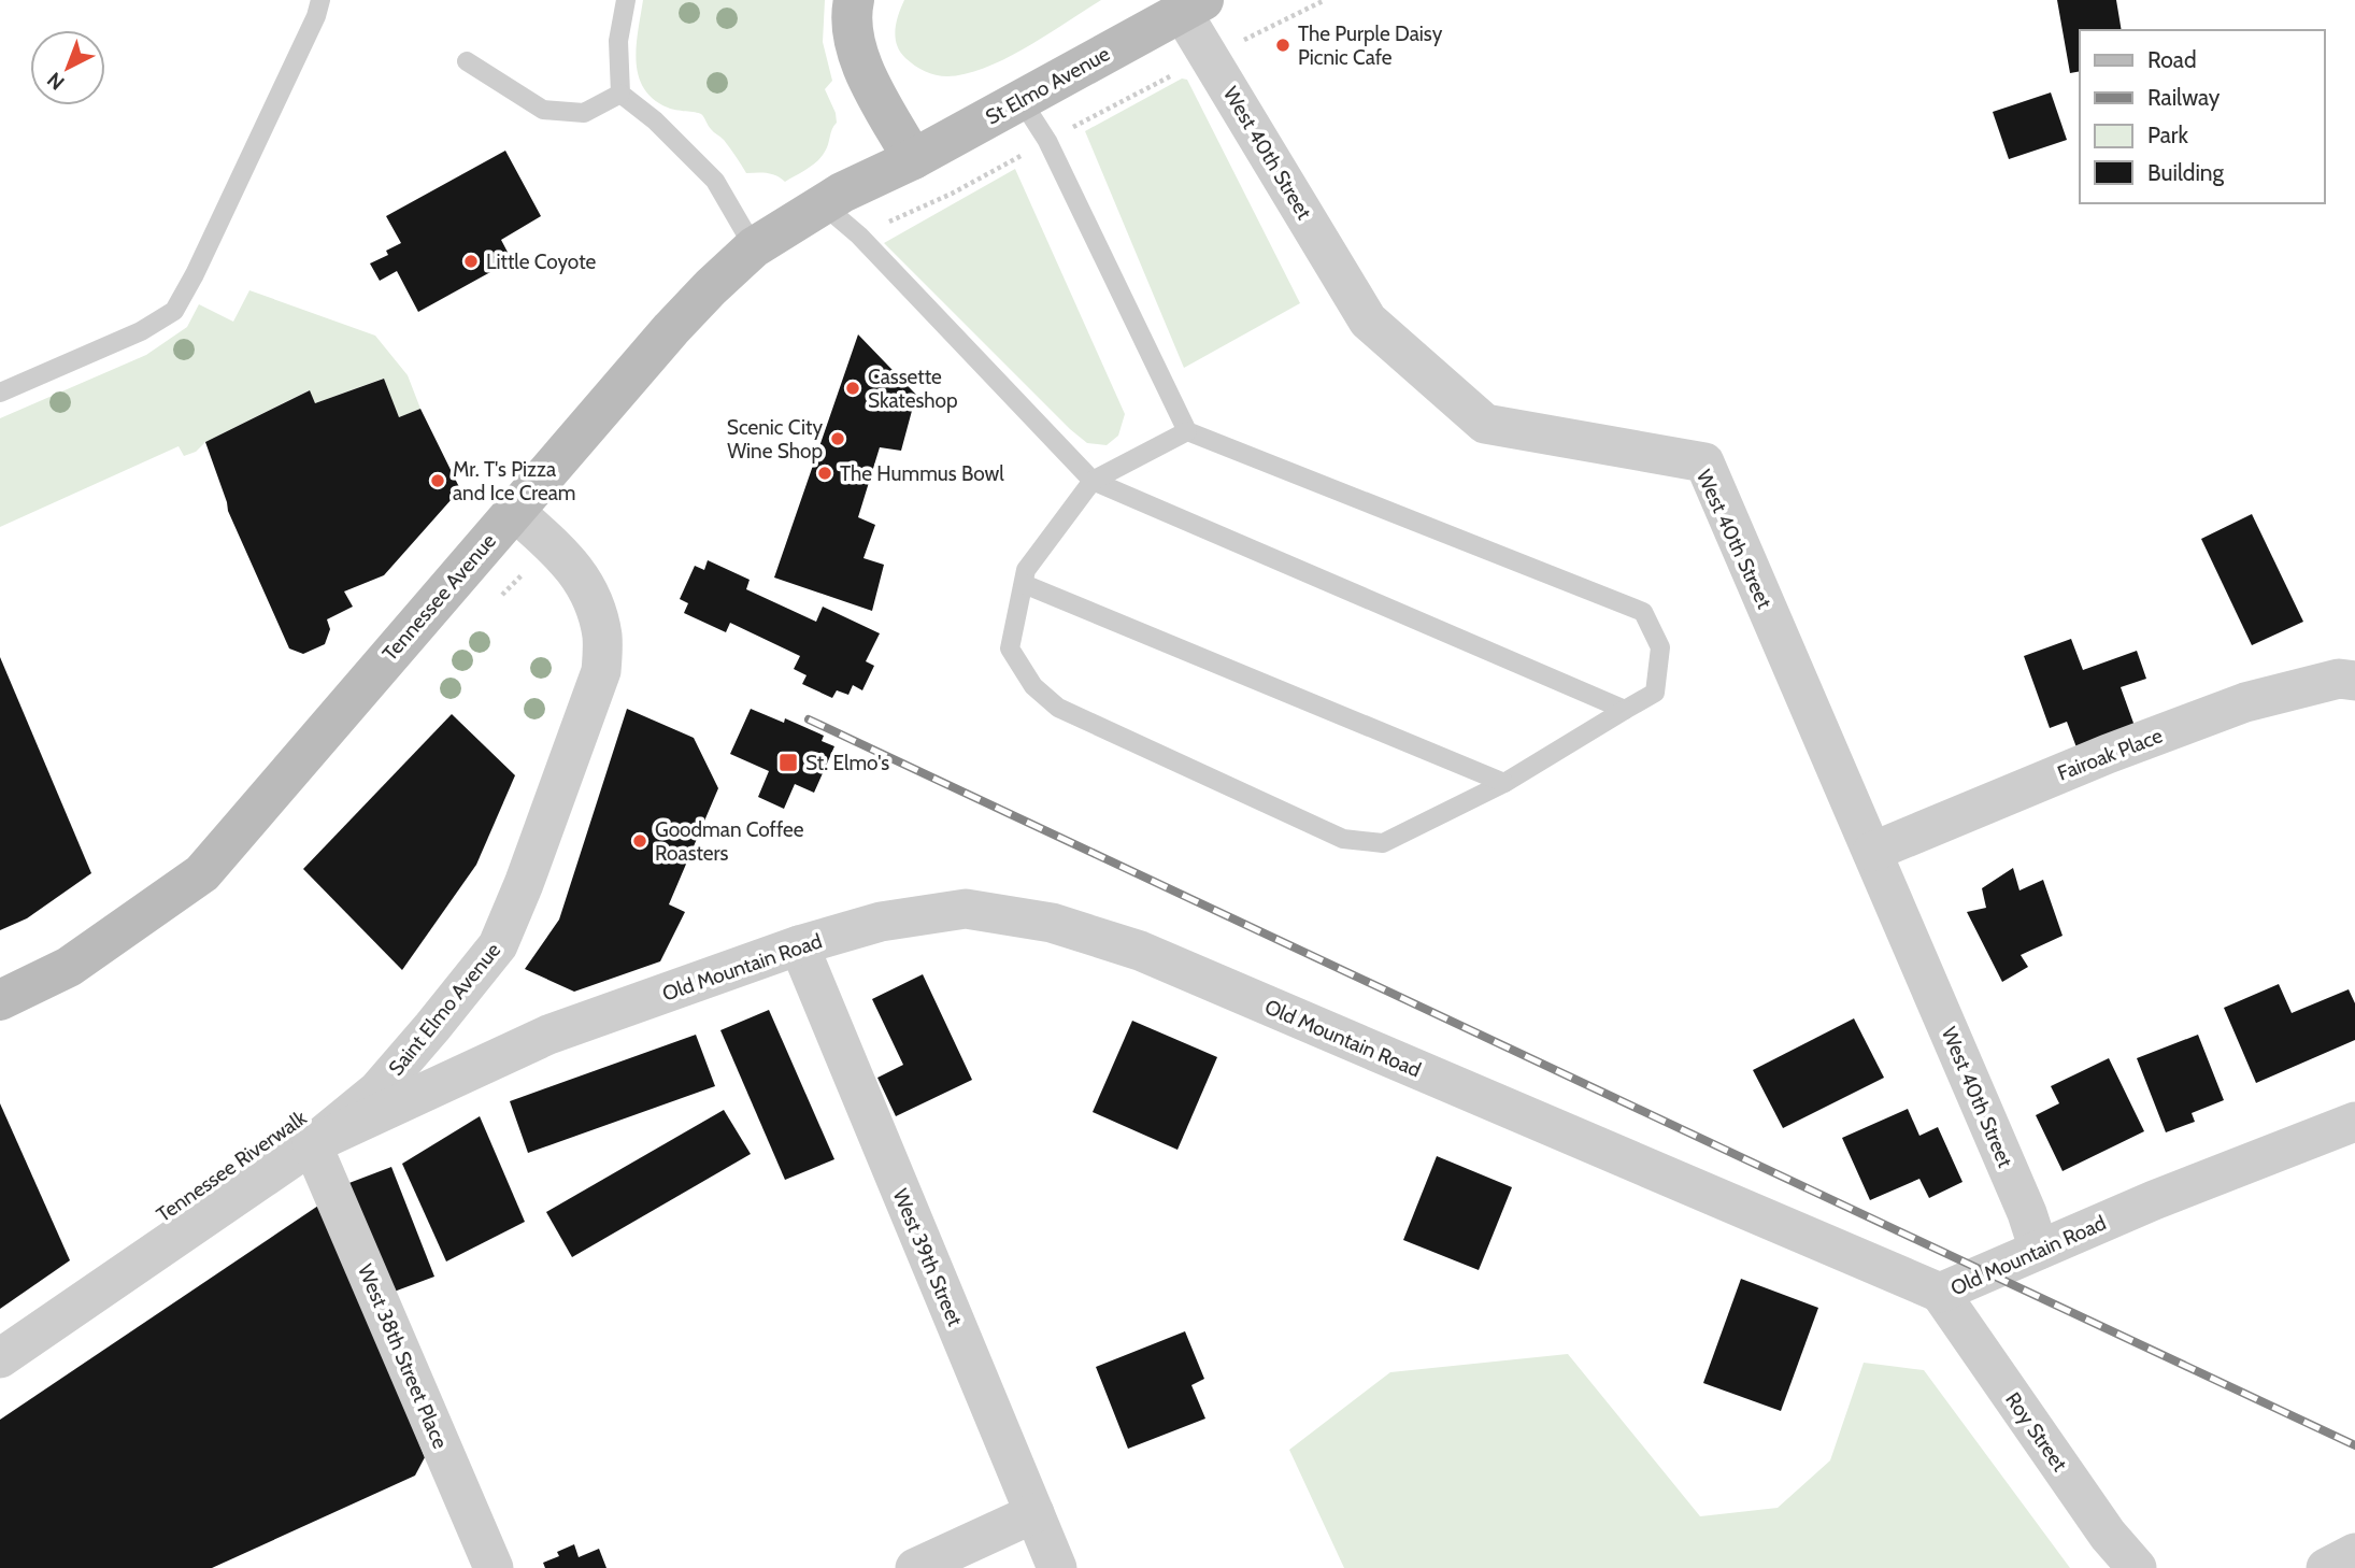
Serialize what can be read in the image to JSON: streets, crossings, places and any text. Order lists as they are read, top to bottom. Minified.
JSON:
{"streets":{"main road":["St Elmo Avenue","Tennessee Avenue"],"street":["West 40th Street","Fairoak Place","Old Mountain Road","Saint Elmo Avenue","West 39th Street","West 38th Street Place","Roy Street"]},"crossings":[["St Elmo Avenue","West 40th Street"],["St Elmo Avenue","Tennessee Avenue"],["West 40th Street","Fairoak Place"],["West 40th Street","Old Mountain Road"],["Tennessee Avenue","Saint Elmo Avenue"],["Old Mountain Road","Saint Elmo Avenue"],["Old Mountain Road","West 39th Street"],["Old Mountain Road","West 38th Street Place"],["Old Mountain Road","Roy Street"],["Saint Elmo Avenue","West 38th Street Place"]],"places":{"other":["The Purple Daisy Picnic Cafe","Little Coyote","Cassette Skateshop","Scenic City Wine Shop","The Hummus Bowl","Mr. T's Pizza and Ice Cream","Goodman Coffee Roasters"],"transit":["St. Elmo's"]},"legend":["Road","Railway","Park","Building"],"north":"bottom left"}
